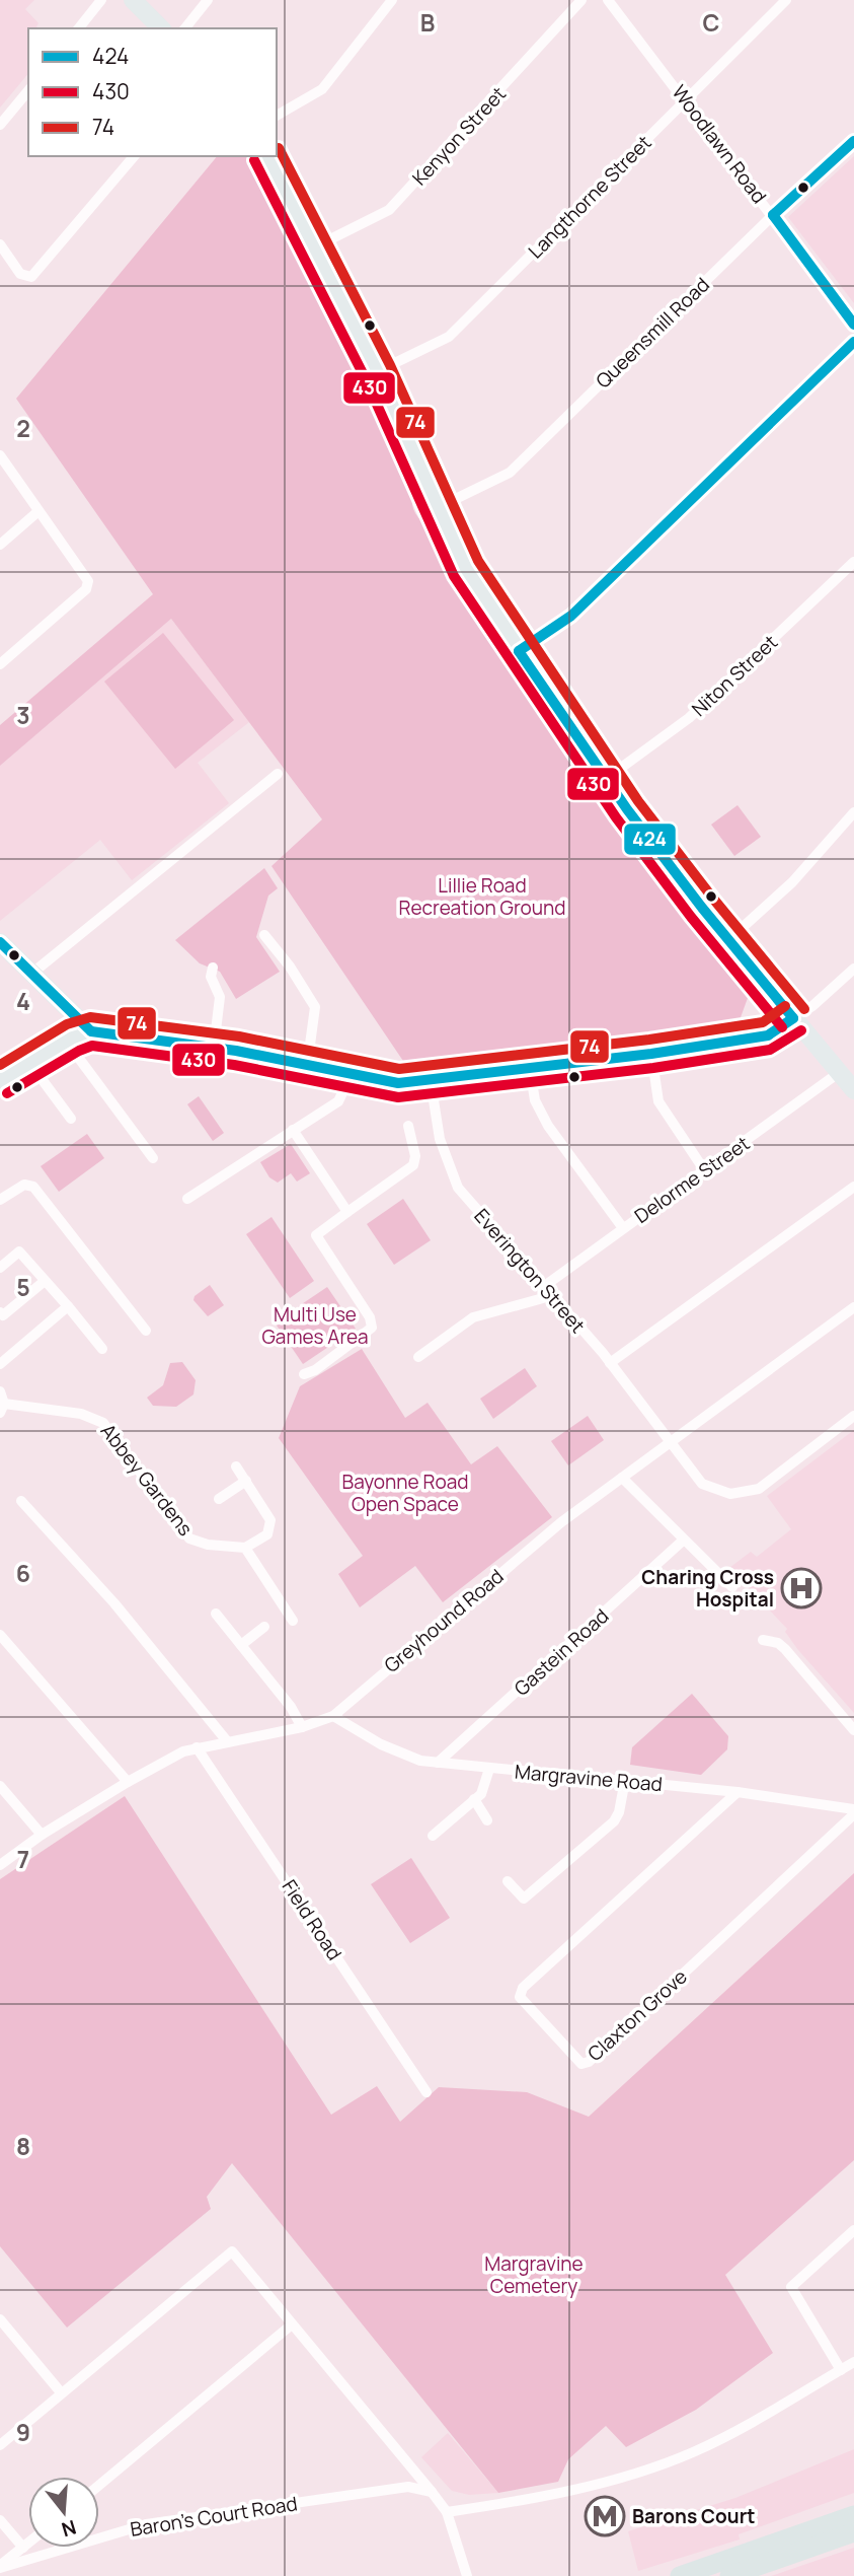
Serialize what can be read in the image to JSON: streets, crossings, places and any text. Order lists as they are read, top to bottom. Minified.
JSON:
{"streets":{"street":["Kenyon Street","Woodlawn Road","Langthorne Street","Queensmill Road","Niton Street","Delorme Street","Everington Street","Abbey Gardens","Greyhound Road","Gastein Road","Margravine Road","Field Road","Claxton Grove","Baron's Court Road"]},"crossings":[["Woodlawn Road","Langthorne Street"],["Woodlawn Road","Queensmill Road"],["Delorme Street","Everington Street"],["Everington Street","Greyhound Road"],["Greyhound Road","Margravine Road"],["Greyhound Road","Field Road"],["Gastein Road","Margravine Road"],["Margravine Road","Claxton Grove"]],"parks":["Lillie Road Recreation Ground","Multi Use Games Area","Bayonne Road Open Space","Margravine Cemetery"],"places":{"hospital":["Charing Cross Hospital"],"metro station":["Barons Court"]},"lines":["transit line 424","transit line 74","transit line 430"],"legend":["424","430","74"],"north":"bottom","grid":{"columns":["B","C"],"rows":["2","3","4","5","6","7","8","9"]}}
